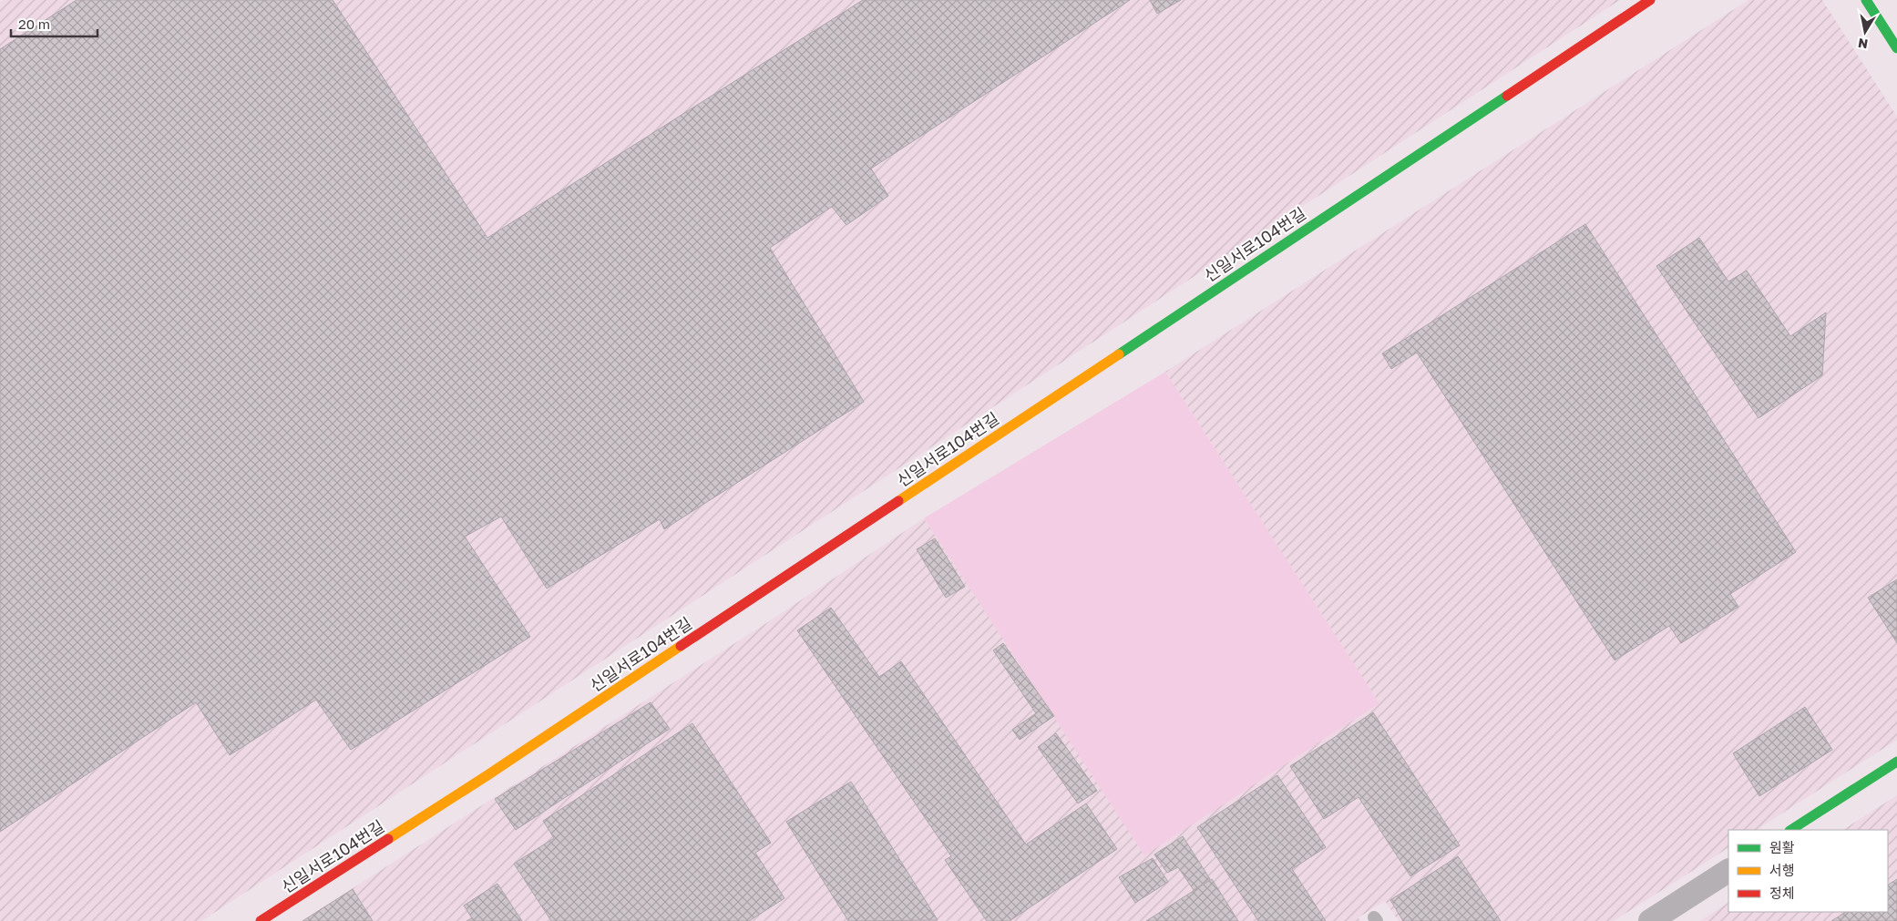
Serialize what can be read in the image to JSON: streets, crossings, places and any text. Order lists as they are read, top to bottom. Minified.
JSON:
{"streets":{"street":["신일서로104번길"]},"legend":["원활","서행","정체"],"scale_bar":"20 m","north":"bottom"}
